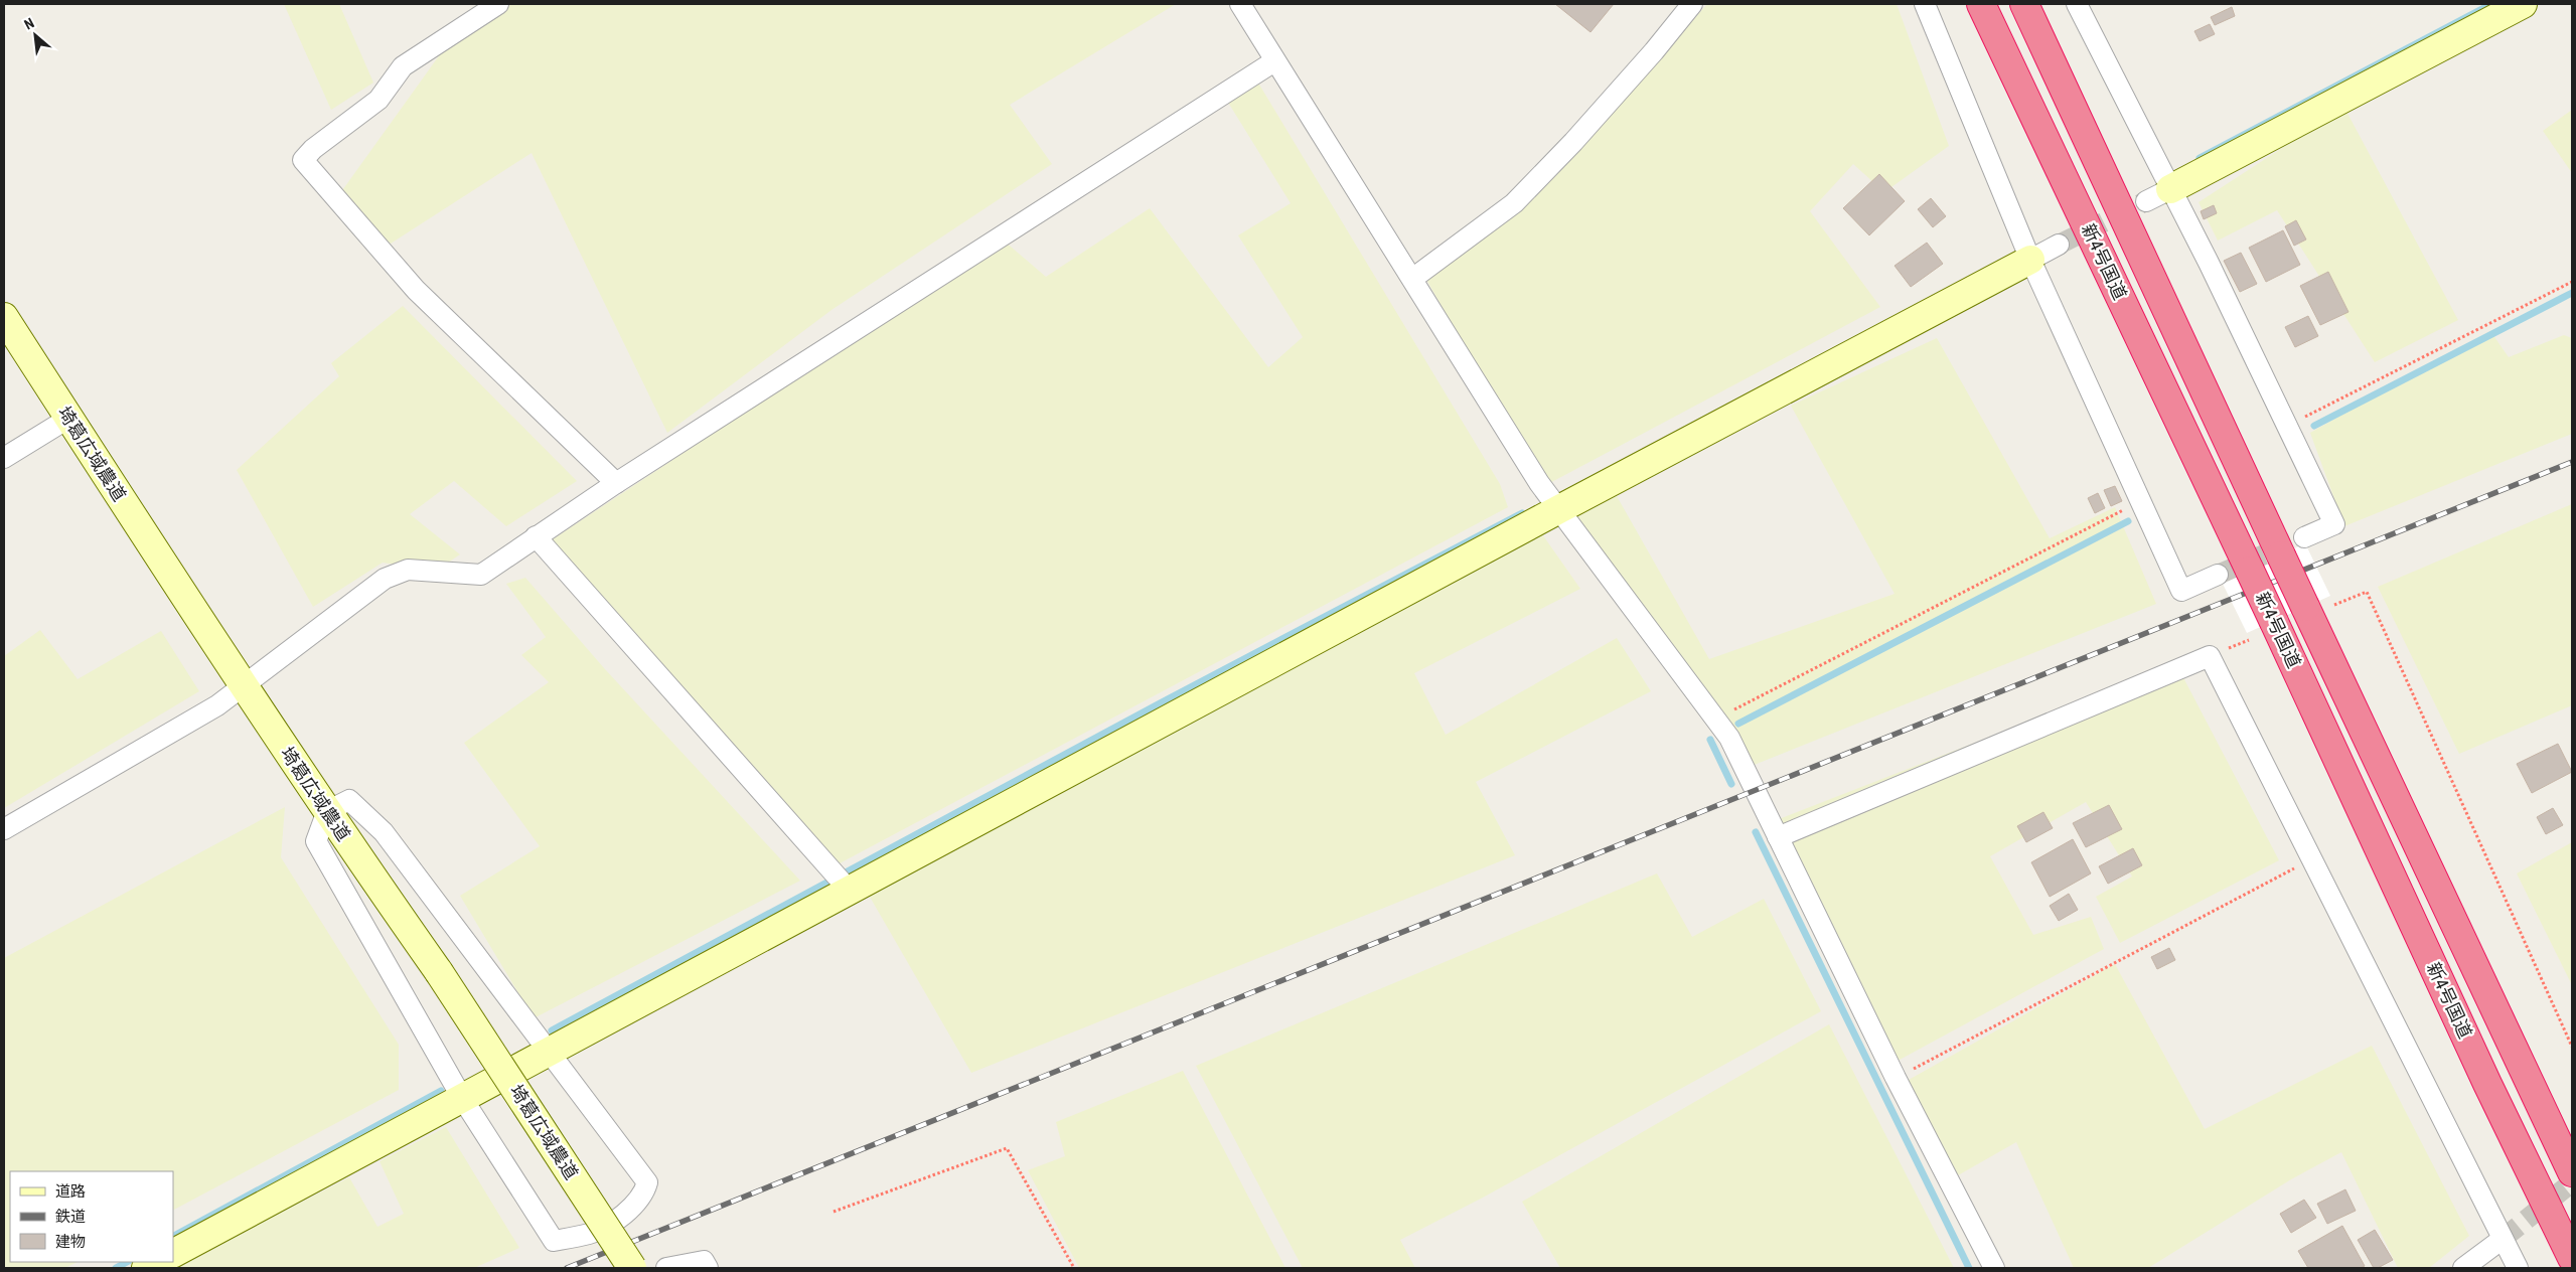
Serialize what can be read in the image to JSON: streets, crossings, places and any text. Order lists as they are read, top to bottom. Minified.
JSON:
{"streets":{"highway":["新4号国道"],"street":["埼葛広域農道"]},"legend":["道路","鉄道","建物"],"north":"top left"}
